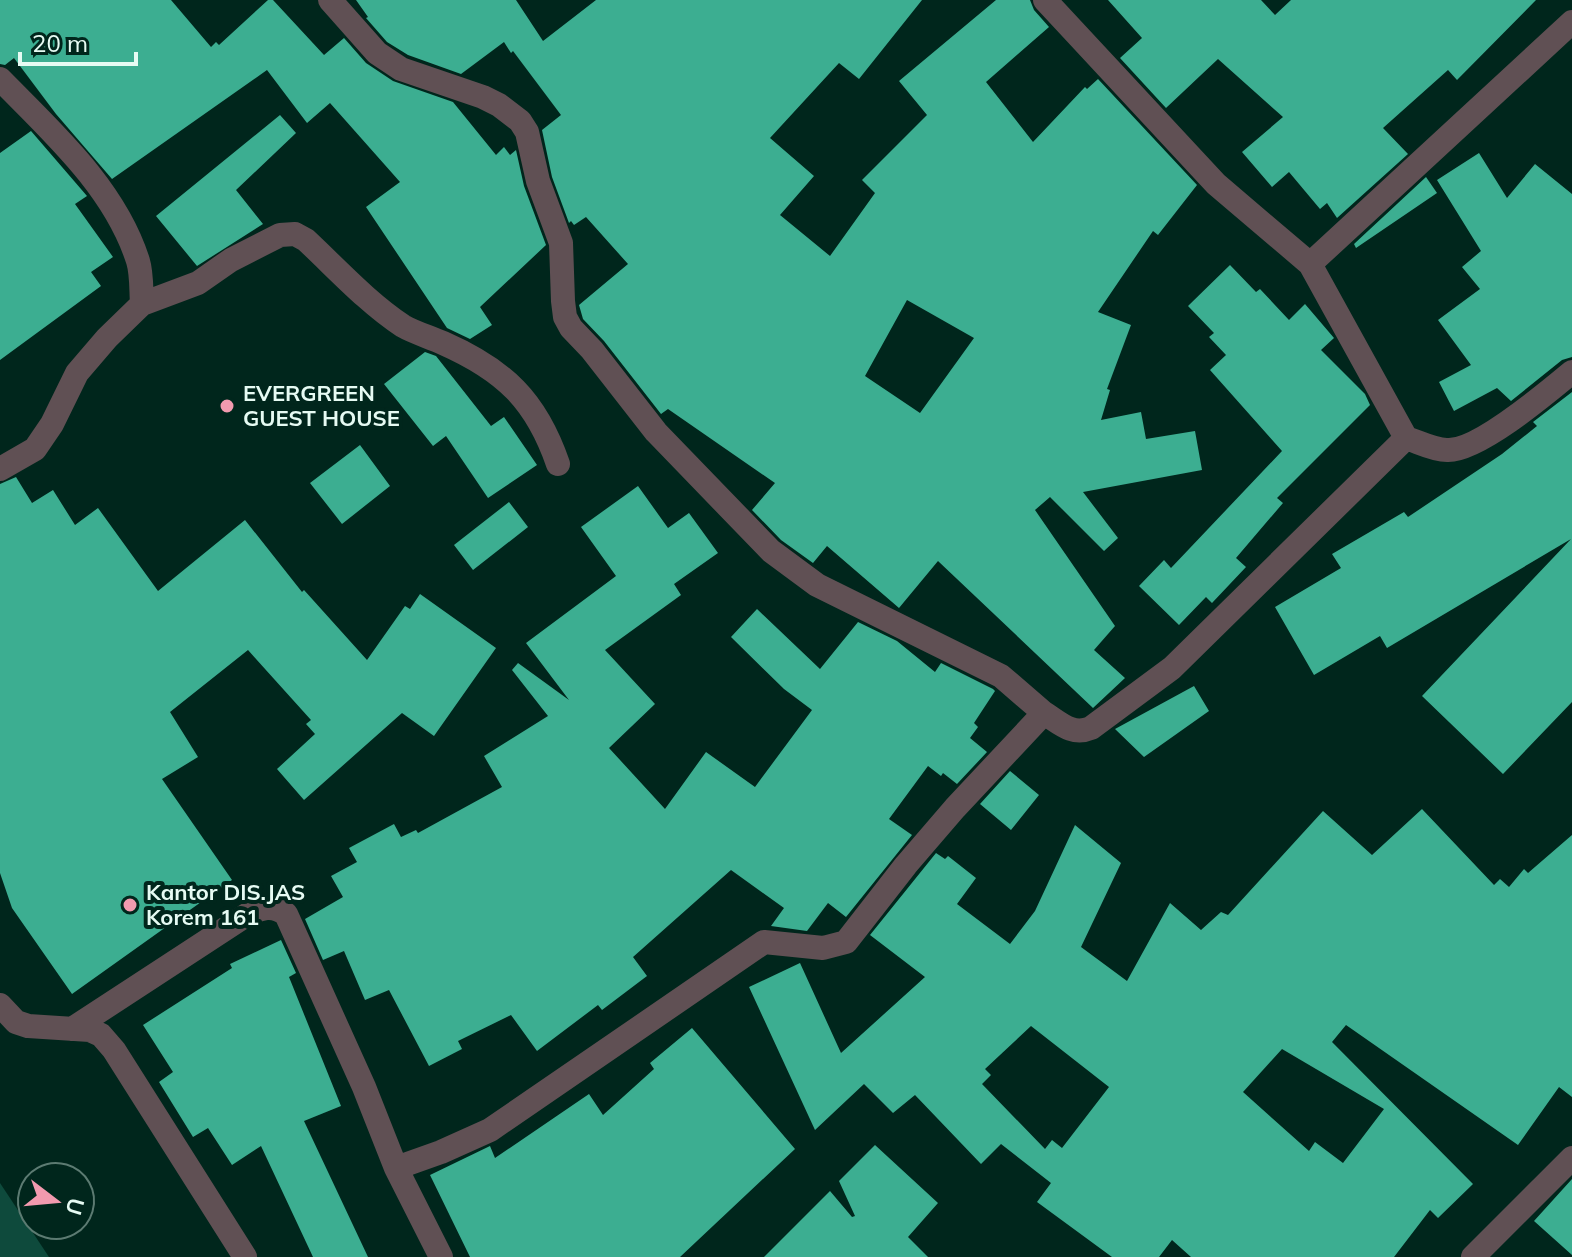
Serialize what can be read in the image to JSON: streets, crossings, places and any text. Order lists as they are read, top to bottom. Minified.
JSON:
{"places":["EVERGREEN GUEST HOUSE","Kantor DIS.JAS Korem 161"],"scale_bar":"20 m","north":"right"}
